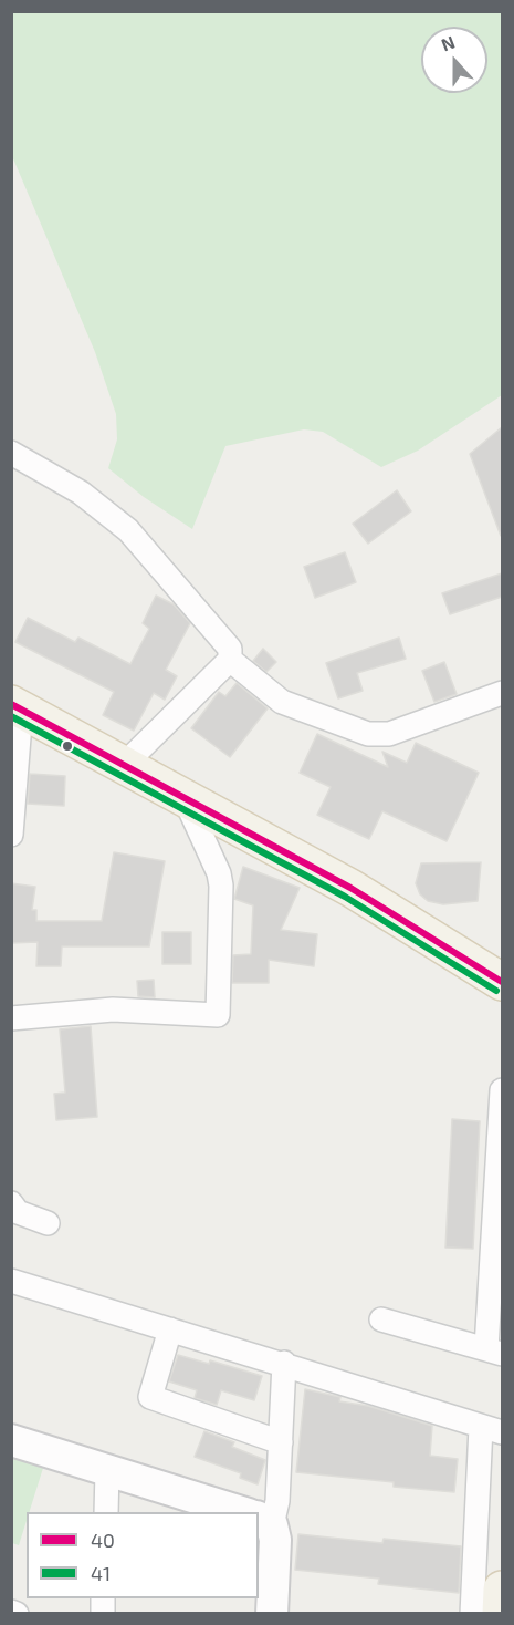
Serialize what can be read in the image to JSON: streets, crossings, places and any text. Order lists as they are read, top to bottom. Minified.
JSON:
{"lines":["transit line 40","transit line 41"],"legend":["40","41"],"north":"top"}
